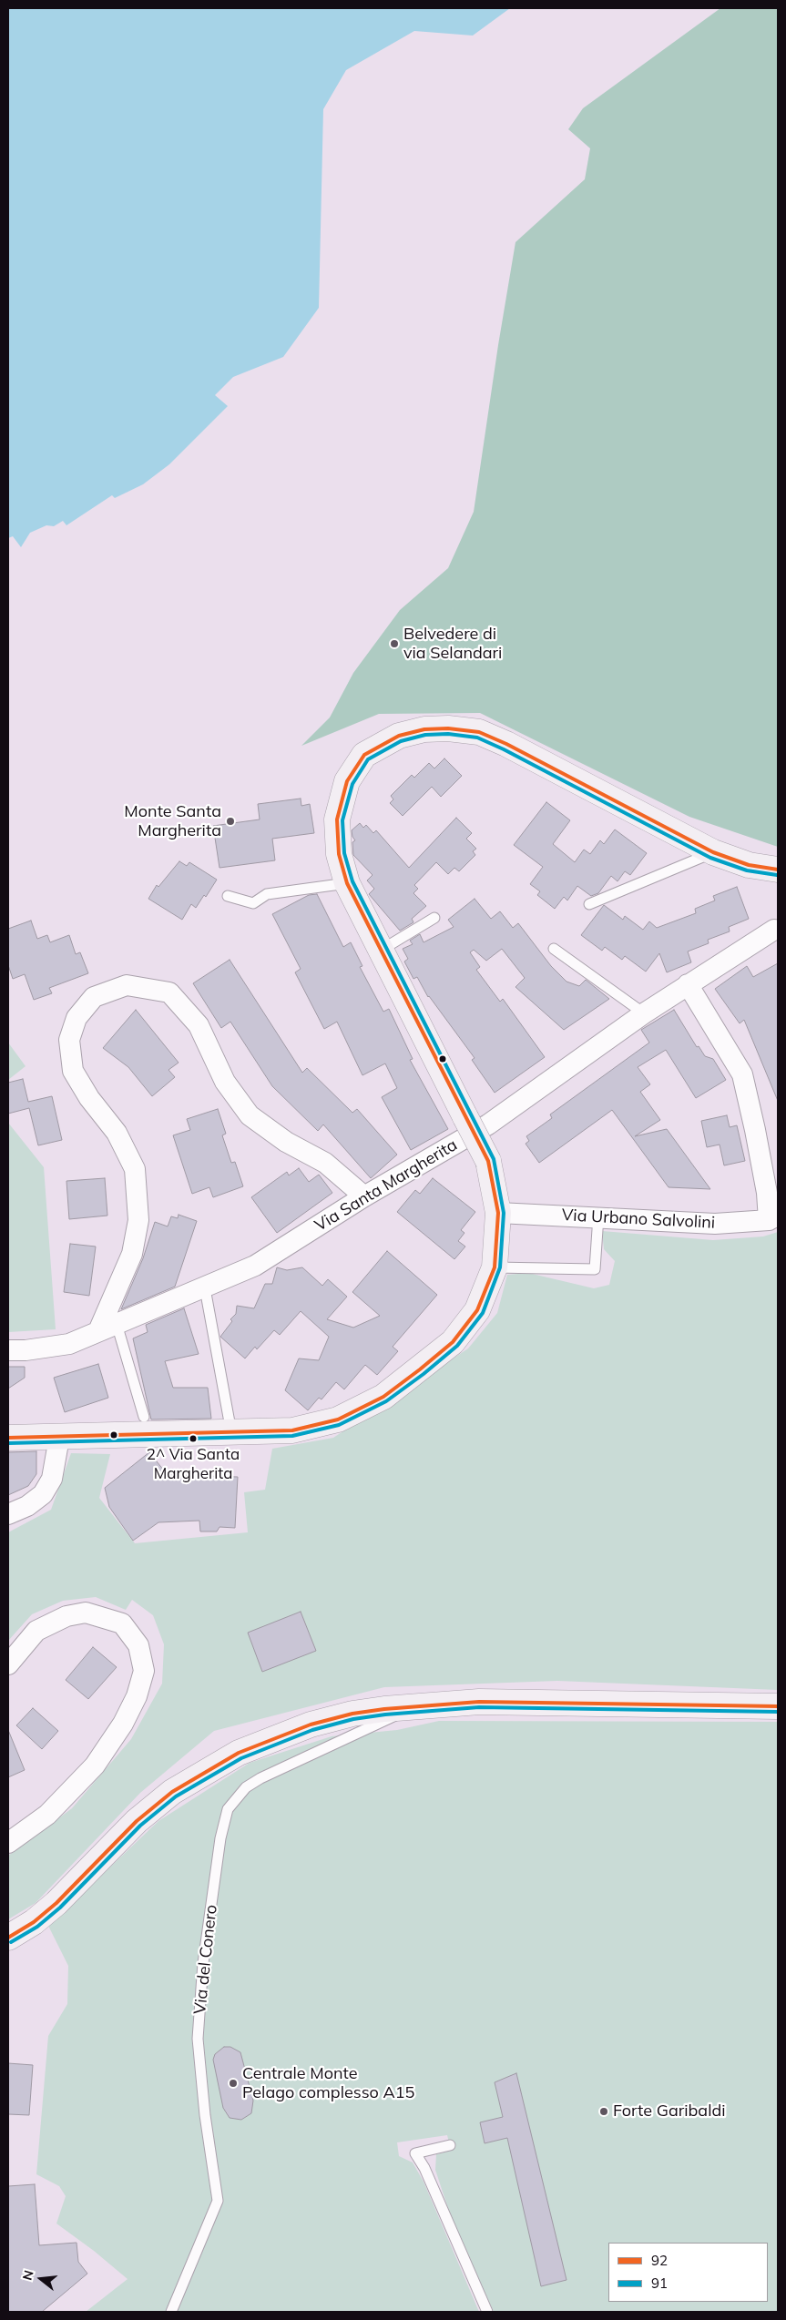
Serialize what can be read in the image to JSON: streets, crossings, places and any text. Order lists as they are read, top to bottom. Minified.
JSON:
{"streets":{"street":["Via Santa Margherita","Via Urbano Salvolini","Via del Conero"]},"places":["Belvedere di via Selandari","Monte Santa Margherita","2^ Via Santa Margherita","Centrale Monte Pelago complesso A15","Forte Garibaldi"],"lines":["transit line 92","transit line 91"],"legend":["92","91"],"north":"left"}
